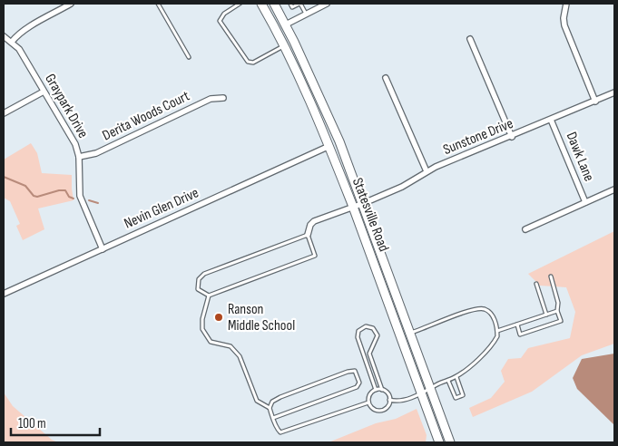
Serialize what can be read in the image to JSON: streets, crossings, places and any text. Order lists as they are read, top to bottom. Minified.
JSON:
{"streets":{"main road":["Statesville Road"],"street":["Graypark Drive","Derita Woods Court","Sunstone Drive","Dawk Lane","Nevin Glen Drive"]},"crossings":[["Graypark Drive","Derita Woods Court"],["Graypark Drive","Nevin Glen Drive"],["Sunstone Drive","Dawk Lane"],["Sunstone Drive","Statesville Road"],["Nevin Glen Drive","Statesville Road"]],"places":["Ranson Middle School"],"scale_bar":"100 m"}
